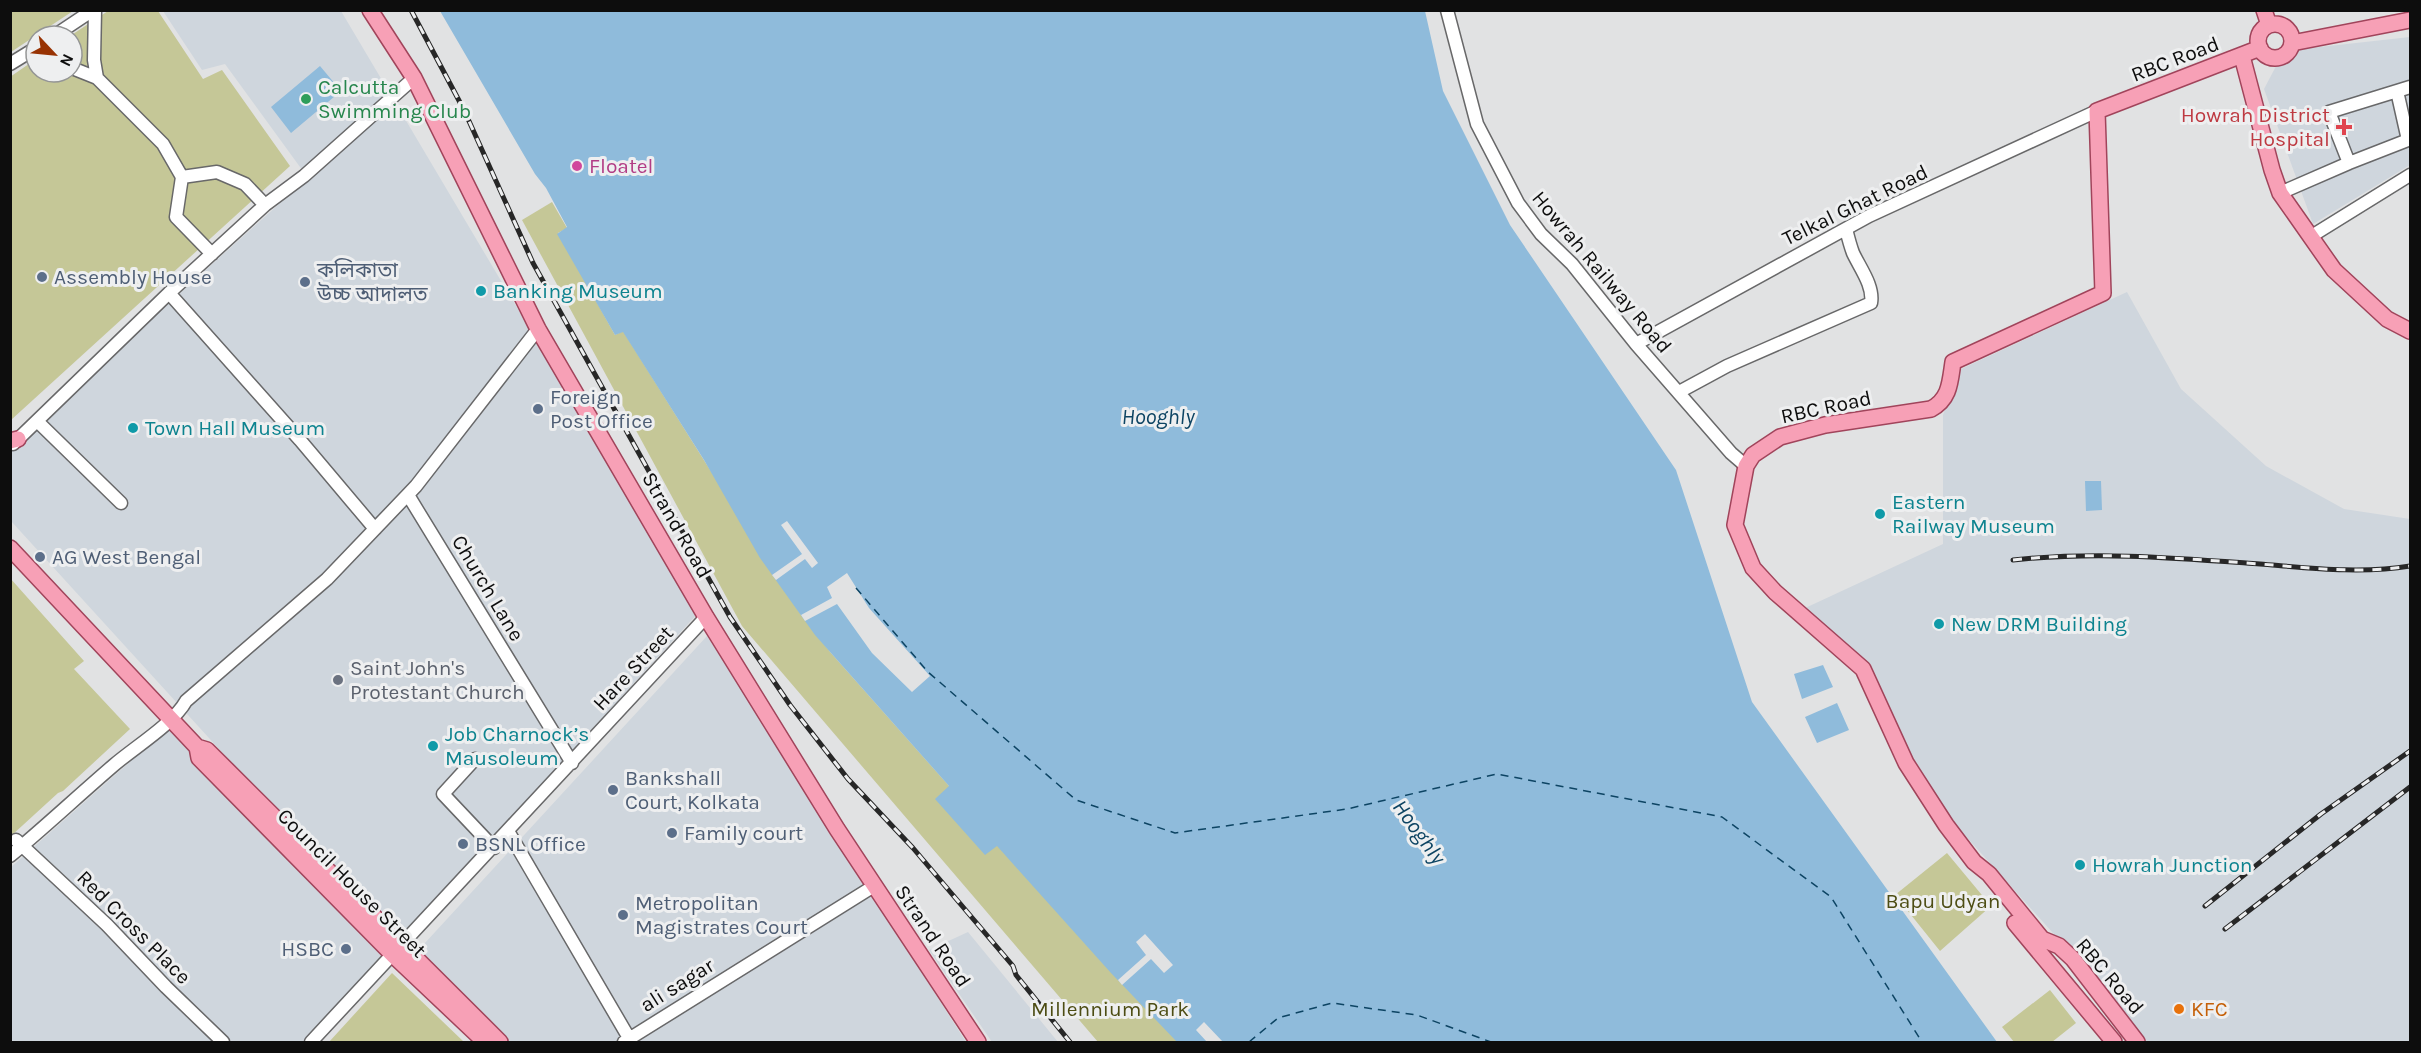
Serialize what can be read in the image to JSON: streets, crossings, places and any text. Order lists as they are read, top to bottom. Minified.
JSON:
{"streets":{"main road":["RBC Road","Strand Road","Council House Street"],"street":["Telkal Ghat Road","Howrah Railway Road","Church Lane","Hare Street","Red Cross Place","ali sagar"]},"crossings":[["RBC Road","Telkal Ghat Road"],["RBC Road","Howrah Railway Road"],["Telkal Ghat Road","Howrah Railway Road"],["Strand Road","Hare Street"],["Strand Road","ali sagar"],["Church Lane","Hare Street"],["Hare Street","Council House Street"]],"water":["Hooghly"],"parks":["Bapu Udyan","Millennium Park"],"places":{"other":["Calcutta Swimming Club","Floatel","Assembly House","কলিকাতা উচ্চ আদালত","Banking Museum","Foreign Post Office","Town Hall Museum","Eastern Railway Museum","AG West Bengal","New DRM Building","Saint John's Protestant Church","Job Charnock’s Mausoleum","Bankshall Court, Kolkata","Family court","BSNL Office","Howrah Junction","Metropolitan Magistrates Court","HSBC","KFC"],"health":["Howrah District Hospital"]},"north":"bottom right"}
